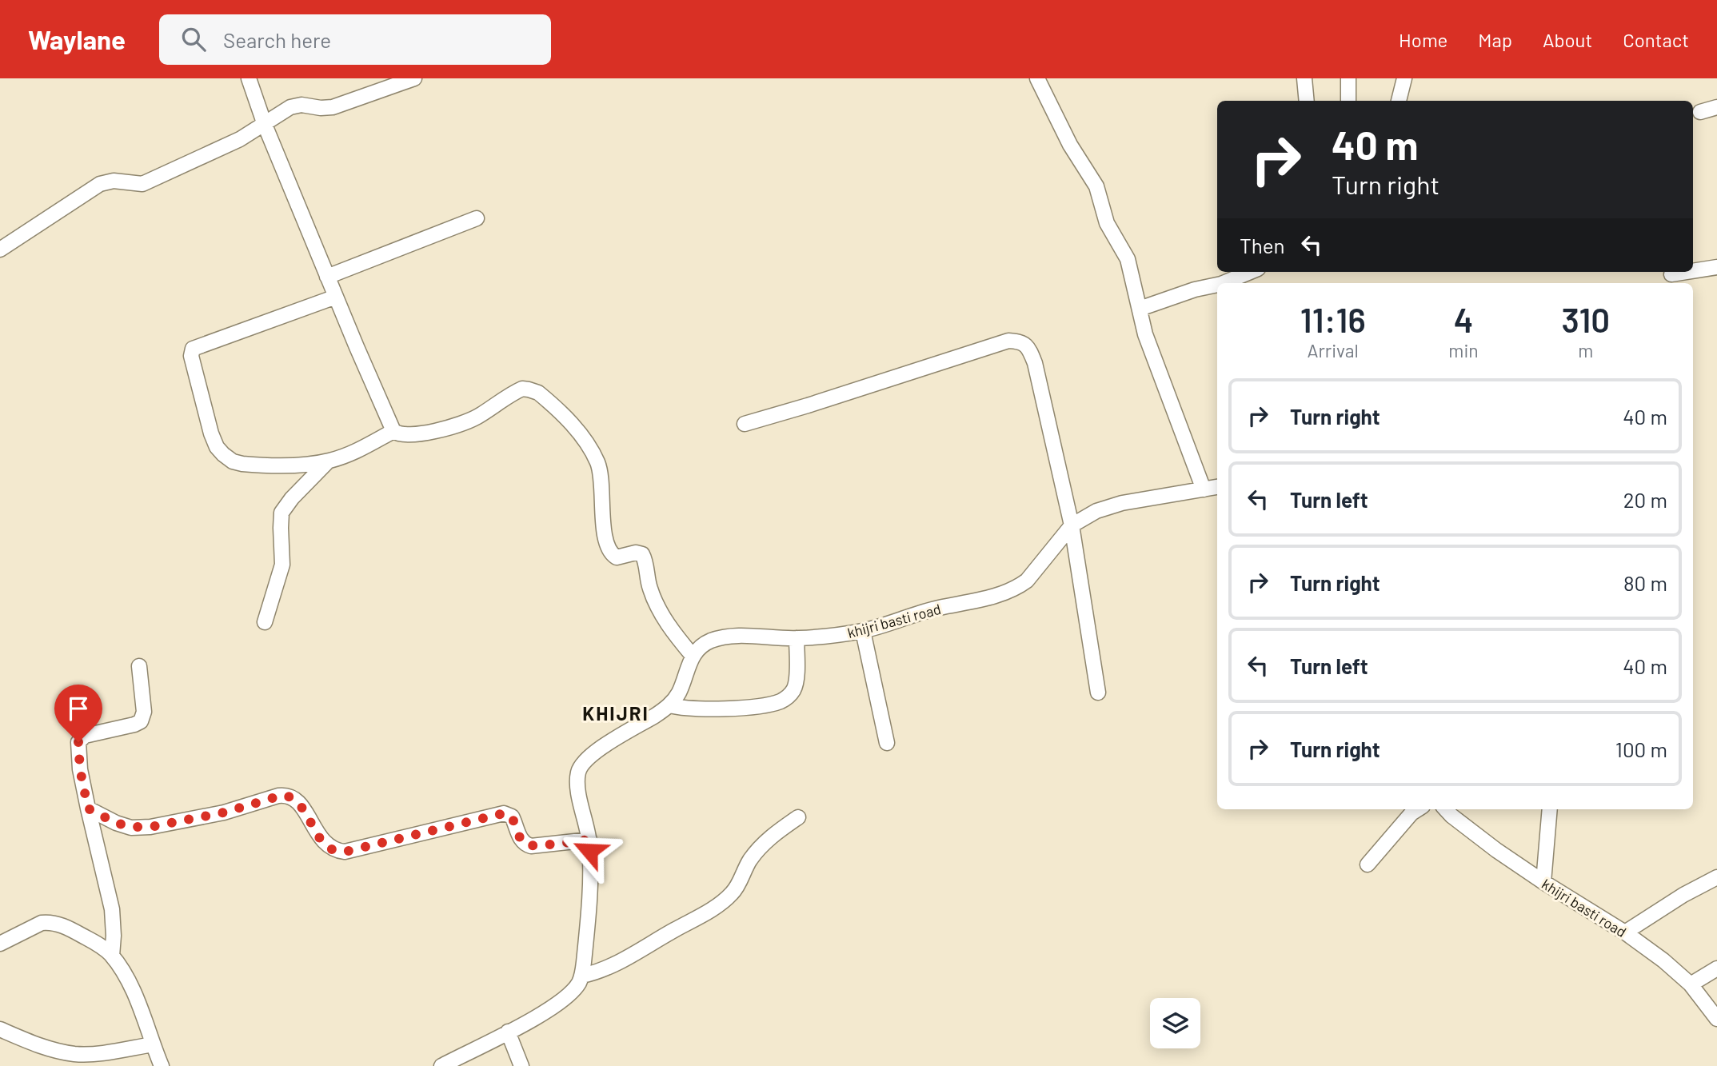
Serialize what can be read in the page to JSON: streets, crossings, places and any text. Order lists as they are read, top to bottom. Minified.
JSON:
{"streets":{"street":["khijri basti road"]},"districts":["KHIJRI"],"page":{"header":"Waylane","search":"Search here","nav":["Home","Map","About","Contact"],"turn":["40 m","Turn right"],"then":"Then","eta":["11:16","Arrival","4","min","310","m"],"list":[{"name":"Turn right","value":"40 m"},{"name":"Turn left","value":"20 m"},{"name":"Turn right","value":"80 m"},{"name":"Turn left","value":"40 m"},{"name":"Turn right","value":"100 m"}]}}
